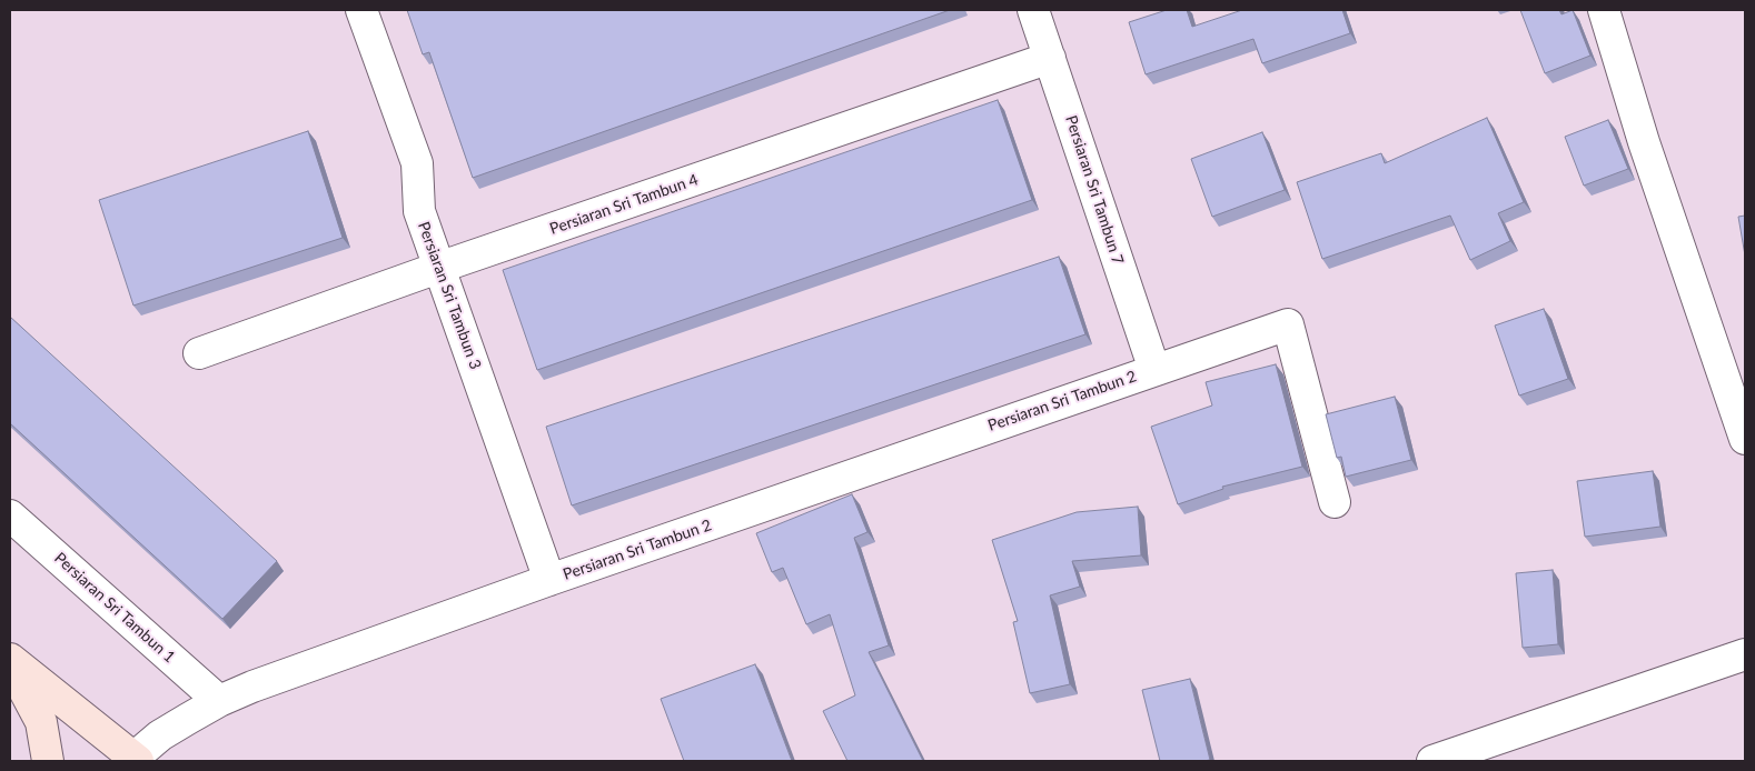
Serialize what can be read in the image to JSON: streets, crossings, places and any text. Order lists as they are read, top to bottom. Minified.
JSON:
{"streets":{"street":["Persiaran Sri Tambun 7","Persiaran Sri Tambun 4","Persiaran Sri Tambun 3","Persiaran Sri Tambun 2","Persiaran Sri Tambun 1"]},"crossings":[["Persiaran Sri Tambun 7","Persiaran Sri Tambun 4"],["Persiaran Sri Tambun 7","Persiaran Sri Tambun 2"],["Persiaran Sri Tambun 4","Persiaran Sri Tambun 3"],["Persiaran Sri Tambun 3","Persiaran Sri Tambun 2"],["Persiaran Sri Tambun 2","Persiaran Sri Tambun 1"]]}
